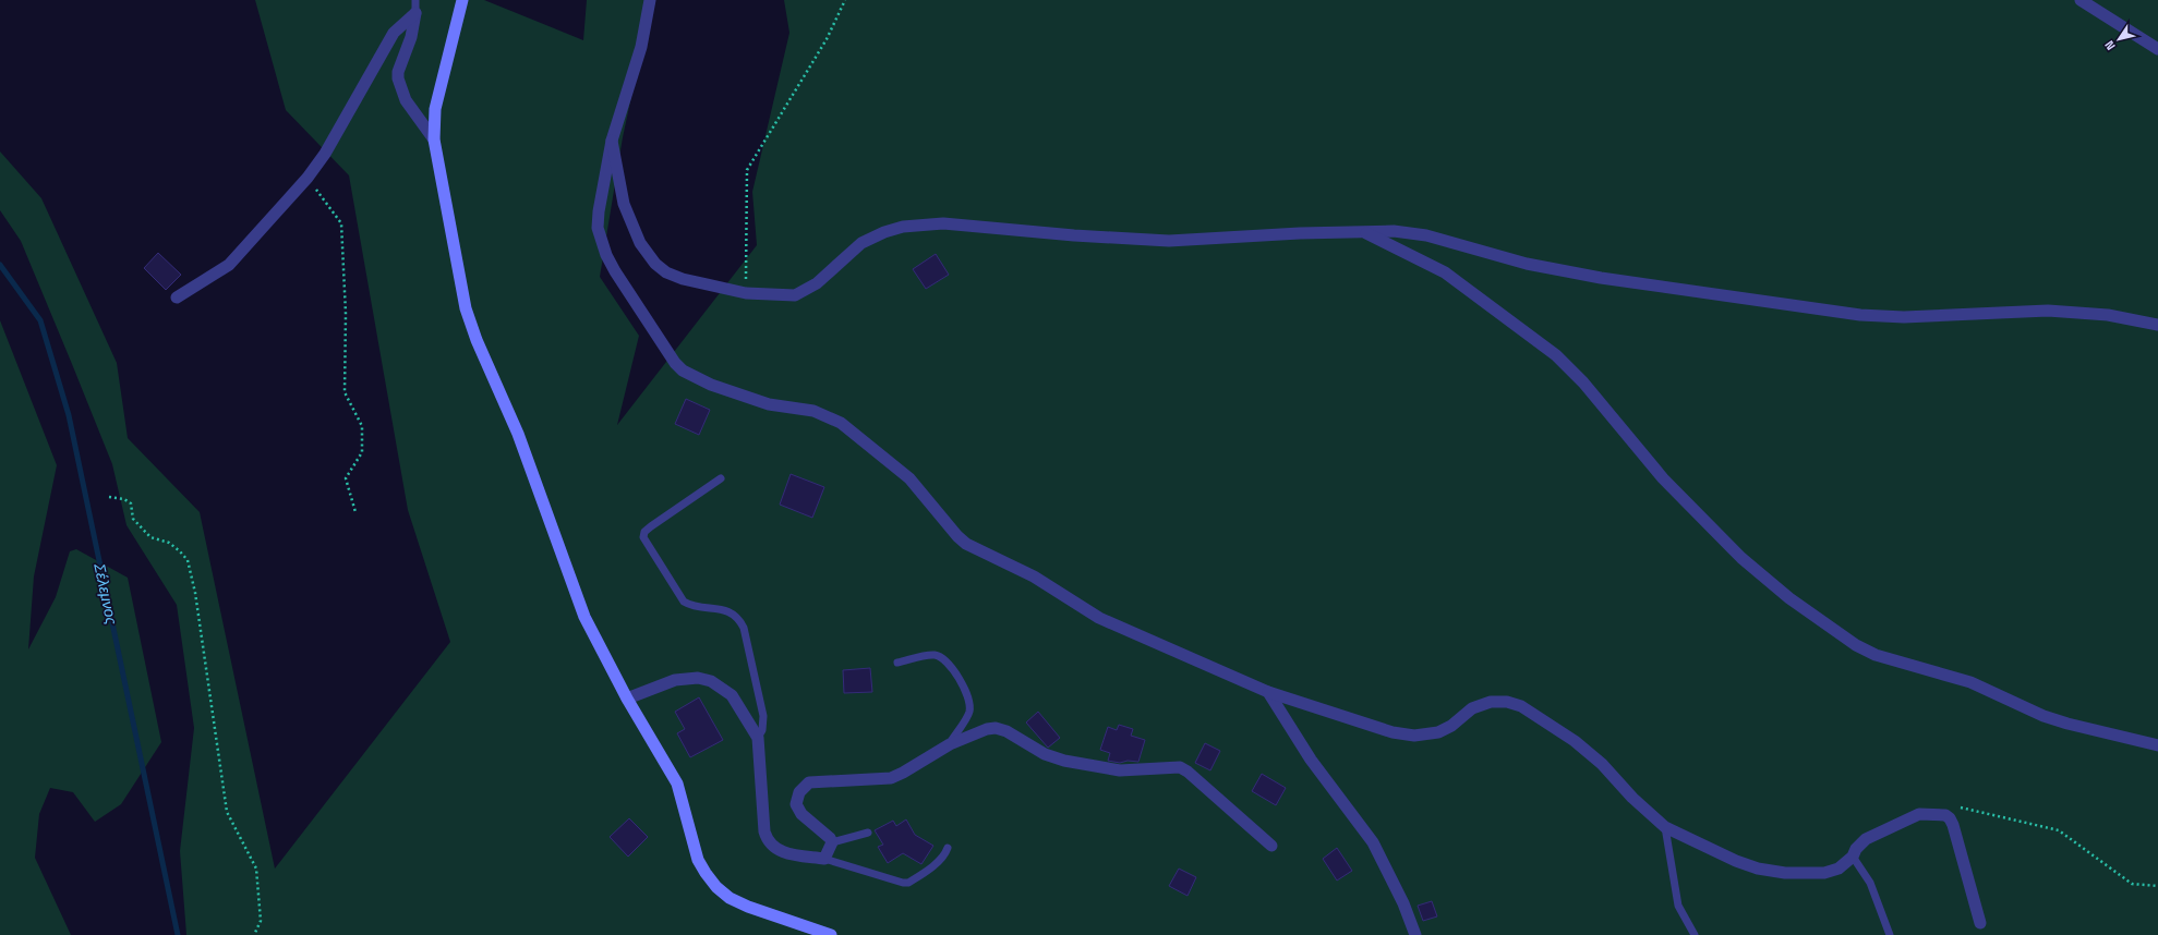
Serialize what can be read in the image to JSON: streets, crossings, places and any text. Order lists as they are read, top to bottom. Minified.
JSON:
{"water":["Σέλεμνος"],"north":"bottom left"}
